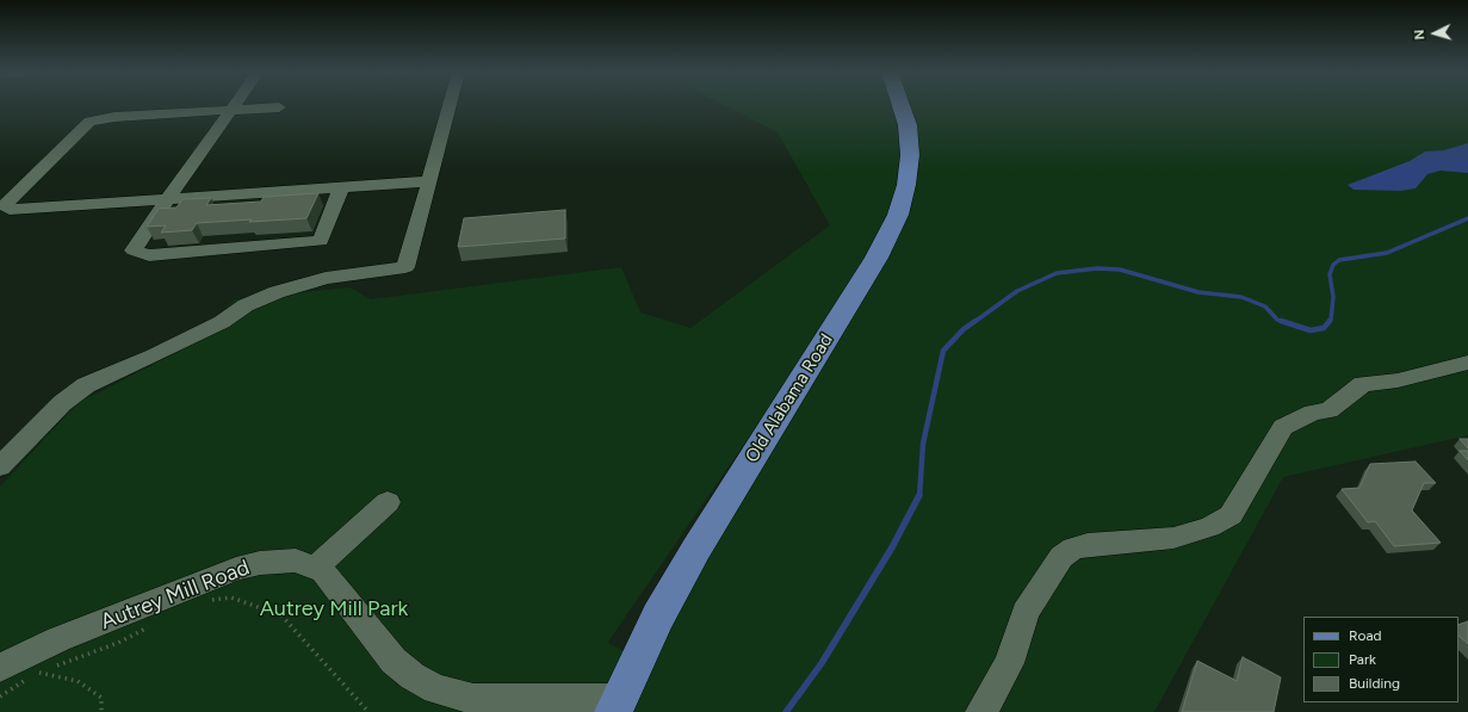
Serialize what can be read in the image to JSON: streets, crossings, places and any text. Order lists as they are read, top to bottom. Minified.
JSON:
{"streets":{"main road":["Old Alabama Road"],"street":["Autrey Mill Road"]},"crossings":[["Old Alabama Road","Autrey Mill Road"]],"parks":["Autrey Mill Park"],"legend":["Road","Park","Building"],"north":"left"}
